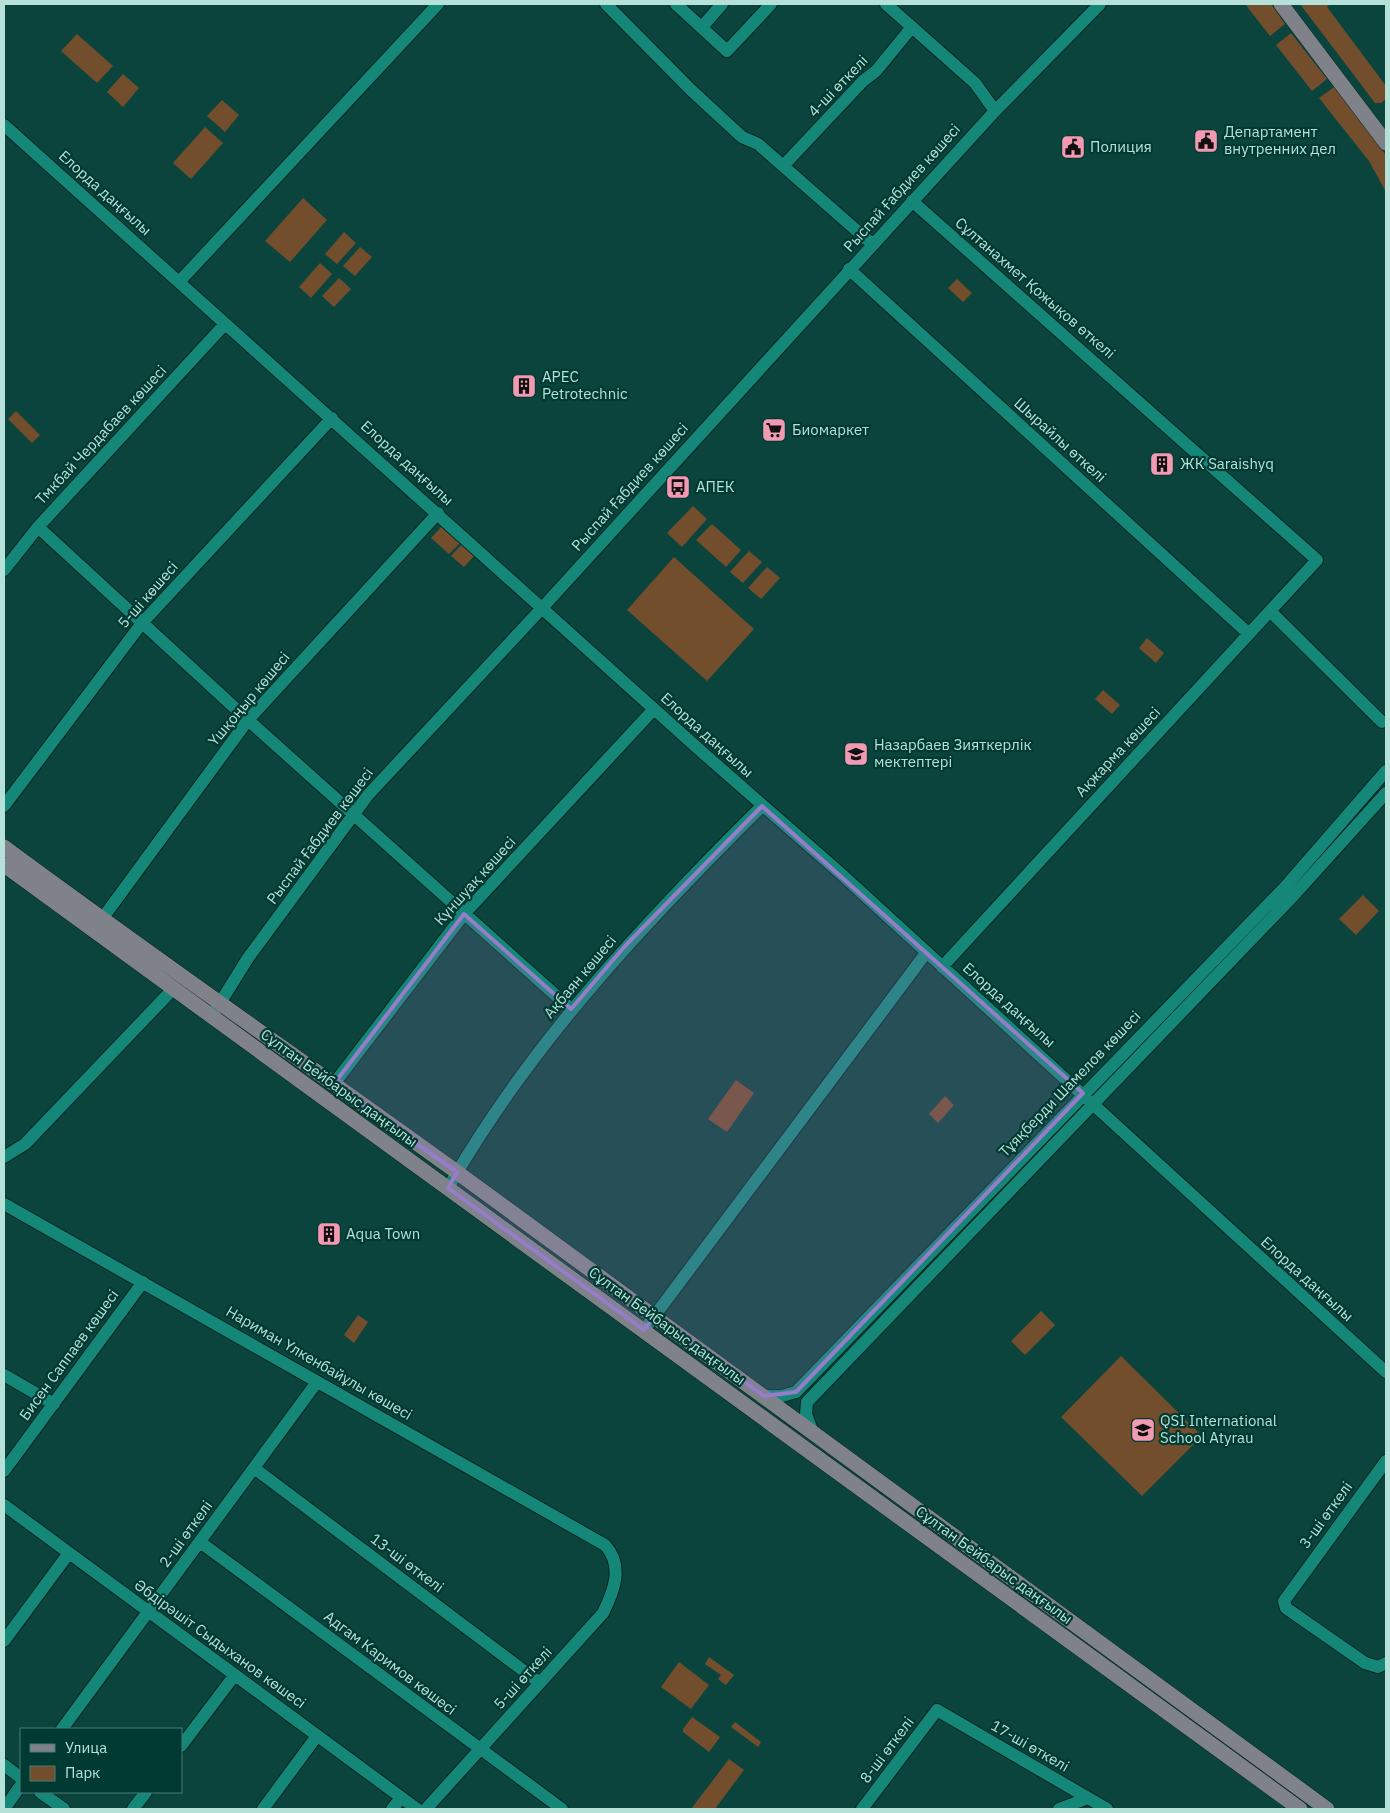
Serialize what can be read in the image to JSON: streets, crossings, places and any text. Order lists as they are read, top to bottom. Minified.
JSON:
{"streets":{"main road":["Сұлтан Бейбарыс даңғылы"],"street":["4-ші өткелі","Рыспай Ғабдиев көшесі","Елорда даңғылы","Сұлтанахмет Қожықов өткелі","Тмкбай Чердабаев көшесі","Шырайлы өткелі","5-ші көшесі","Үшқоңыр көшесі","Ақжарма көшесі","Күншуақ көшесі","Ақбаян көшесі","Тұяқберди Шамелов көшесі","Бисен Саппаев көшесі","Нариман Үлкенбайұлы көшесі","3-ші өткелі","2-ші өткелі","13-ші өткелі","Әбдірәшіт Сыдыханов көшесі","Адгам Каримов көшесі","5-ші өткелі","17-ші өткелі","8-ші өткелі"]},"crossings":[["Рыспай Ғабдиев көшесі","Елорда даңғылы"],["Рыспай Ғабдиев көшесі","Сұлтанахмет Қожықов өткелі"],["Рыспай Ғабдиев көшесі","Шырайлы өткелі"],["Рыспай Ғабдиев көшесі","Сұлтан Бейбарыс даңғылы"],["Елорда даңғылы","Тмкбай Чердабаев көшесі"],["Елорда даңғылы","5-ші көшесі"],["Елорда даңғылы","Үшқоңыр көшесі"],["Елорда даңғылы","Ақжарма көшесі"],["Елорда даңғылы","Күншуақ көшесі"],["Елорда даңғылы","Ақбаян көшесі"],["Елорда даңғылы","Тұяқберди Шамелов көшесі"],["Сұлтанахмет Қожықов өткелі","Ақжарма көшесі"],["Шырайлы өткелі","Ақжарма көшесі"],["Үшқоңыр көшесі","Сұлтан Бейбарыс даңғылы"],["Күншуақ көшесі","Сұлтан Бейбарыс даңғылы"],["Ақбаян көшесі","Сұлтан Бейбарыс даңғылы"],["Тұяқберди Шамелов көшесі","Сұлтан Бейбарыс даңғылы"],["Бисен Саппаев көшесі","Нариман Үлкенбайұлы көшесі"],["Нариман Үлкенбайұлы көшесі","2-ші өткелі"],["Нариман Үлкенбайұлы көшесі","5-ші өткелі"],["2-ші өткелі","13-ші өткелі"],["2-ші өткелі","Әбдірәшіт Сыдыханов көшесі"],["2-ші өткелі","Адгам Каримов көшесі"],["13-ші өткелі","5-ші өткелі"],["Адгам Каримов көшесі","5-ші өткелі"],["17-ші өткелі","8-ші өткелі"]],"places":{"public building":["Департамент внутренних дел","Полиция"],"building":["APEC Petrotechnic","ЖК Saraishyq","Aqua Town"],"supermarket":["Биомаркет"],"bus stop":["АПЕК"],"school or university":["Назарбаев Зияткерлік мектептері","QSI International School Atyrau"]},"legend":["Улица","Парк"]}
